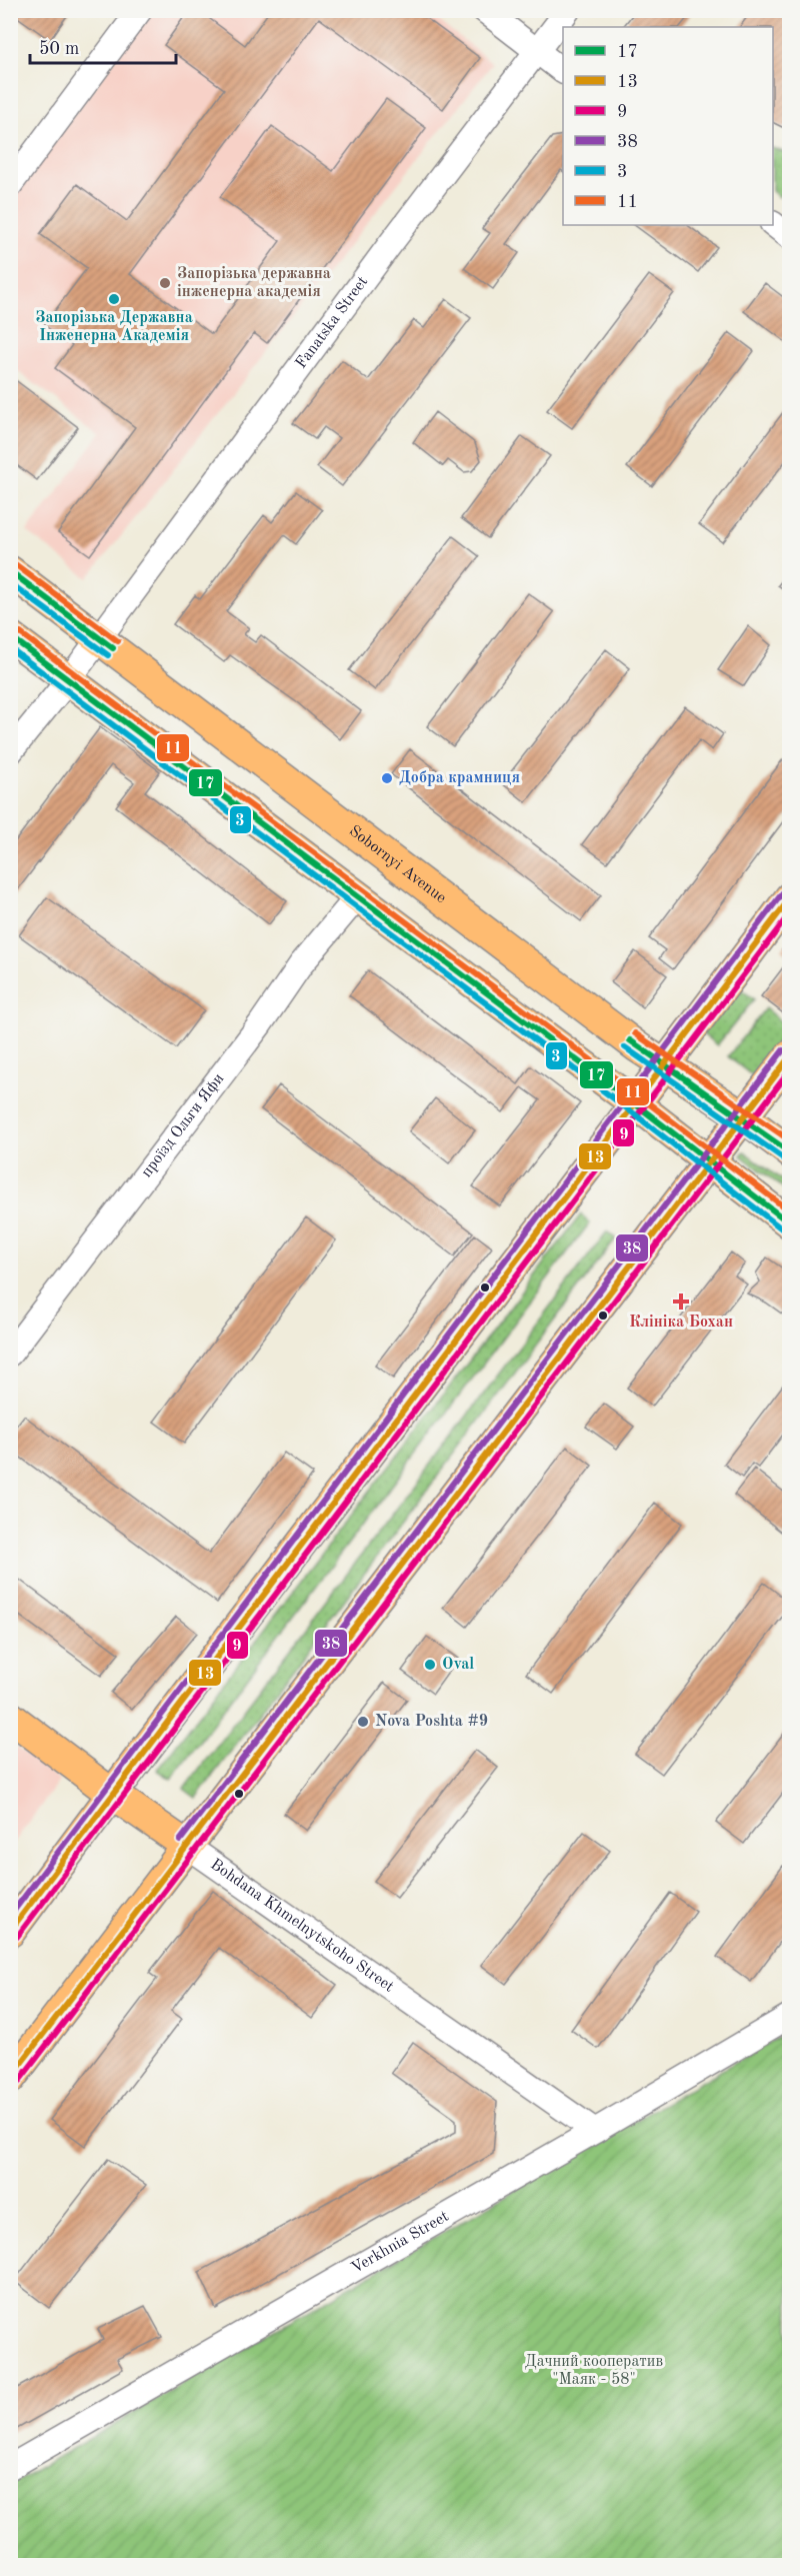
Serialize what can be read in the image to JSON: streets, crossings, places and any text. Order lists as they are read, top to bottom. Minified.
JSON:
{"streets":{"main road":["Sobornyi Avenue","Bohdana Khmelnytskoho Street"],"street":["Fanatska Street","проїзд Ольги Яфи","Verkhnia Street"]},"crossings":[["Fanatska Street","Sobornyi Avenue"],["Bohdana Khmelnytskoho Street","Verkhnia Street"]],"parks":["Дачний кооператив \"Маяк - 58\""],"places":{"other":["Запорізька державна інженерна академія","Запорізька Державна Інженерна Академія","Добра крамниця","Oval","Nova Poshta #9"],"health":["Клініка Бохан"]},"lines":["transit line 11","transit line 17","transit line 3","transit line 38","transit line 13","transit line 9"],"legend":["17","13","9","38","3","11"],"scale_bar":"50 m"}
